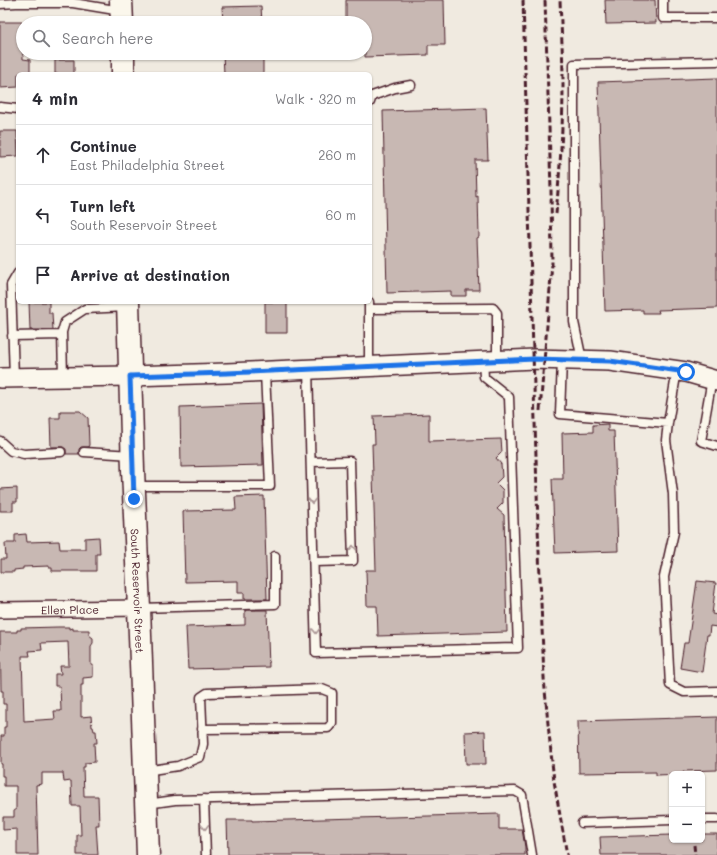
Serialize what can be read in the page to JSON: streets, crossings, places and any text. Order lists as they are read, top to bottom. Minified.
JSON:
{"streets":{"main road":["South Reservoir Street"],"street":["Ellen Place"]},"crossings":[["South Reservoir Street","Ellen Place"]],"page":{"search":"Search here","heading":["4 min","Walk · 320 m"],"list":[["Continue","East Philadelphia Street","260 m"],["Turn left","South Reservoir Street","60 m"],"Arrive at destination"],"map_buttons":["+","−"]}}
